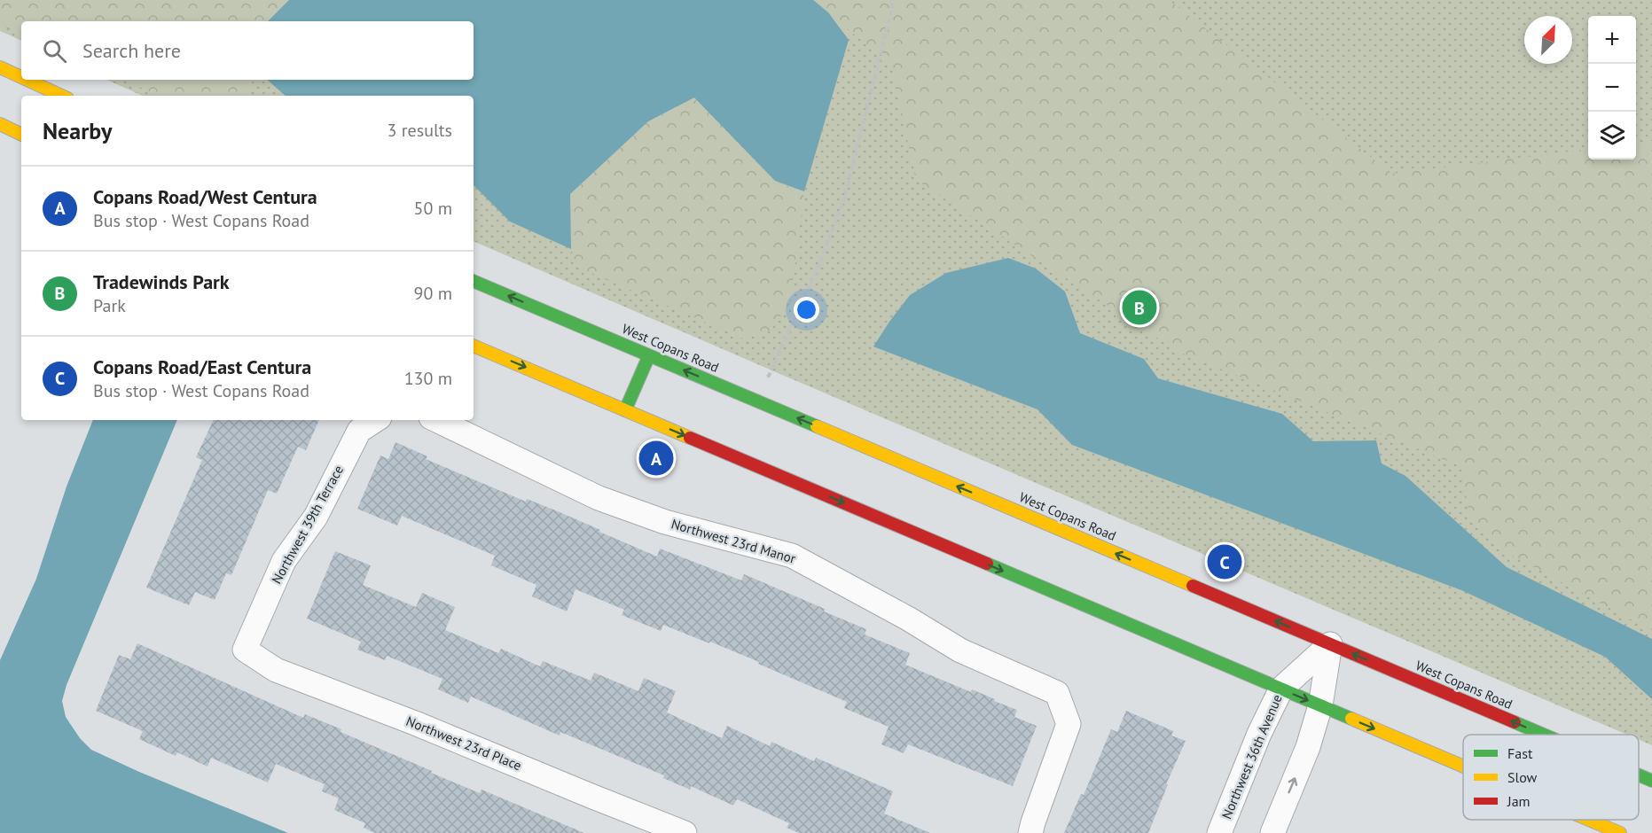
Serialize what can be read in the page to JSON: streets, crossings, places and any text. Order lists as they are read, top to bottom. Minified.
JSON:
{"streets":{"main road":["West Copans Road"],"street":["Northwest 39th Terrace","Northwest 23rd Manor","Northwest 23rd Place","Northwest 36th Avenue"]},"crossings":[["West Copans Road","Northwest 36th Avenue"],["Northwest 39th Terrace","Northwest 23rd Place"]],"legend":["Fast","Slow","Jam"],"north":"top right","page":{"map_buttons":["+","−"],"search":"Search here","heading":["Nearby","3 results"],"list":[{"mark":"A","name":"Copans Road/West Centura","note":"Bus stop · West Copans Road","value":"50 m"},{"mark":"B","name":"Tradewinds Park","note":"Park","value":"90 m"},{"mark":"C","name":"Copans Road/East Centura","note":"Bus stop · West Copans Road","value":"130 m"}],"pins":["B","A","C"]}}
